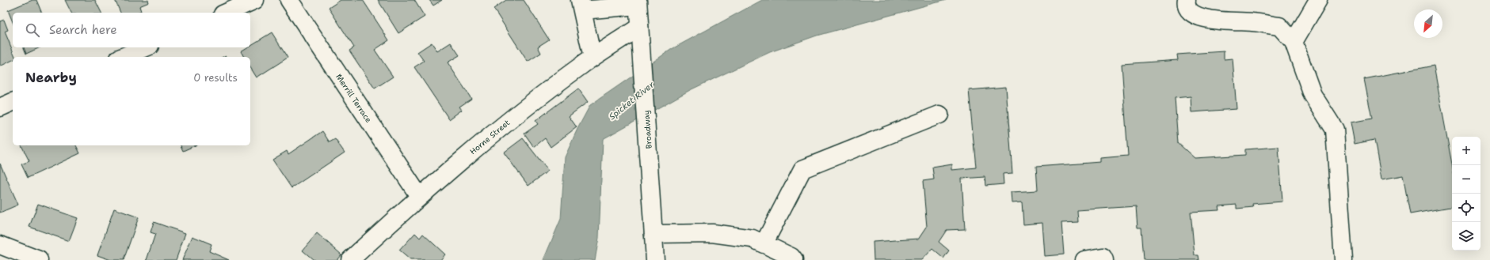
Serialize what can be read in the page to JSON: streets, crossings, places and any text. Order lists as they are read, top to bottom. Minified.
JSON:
{"streets":{"street":["Merrill Terrace","Broadway","Horne Street"]},"crossings":[["Merrill Terrace","Horne Street"],["Broadway","Horne Street"]],"water":["Spicket River"],"north":"bottom left","page":{"search":"Search here","heading":["Nearby","0 results"],"map_buttons":["+","−"]}}
